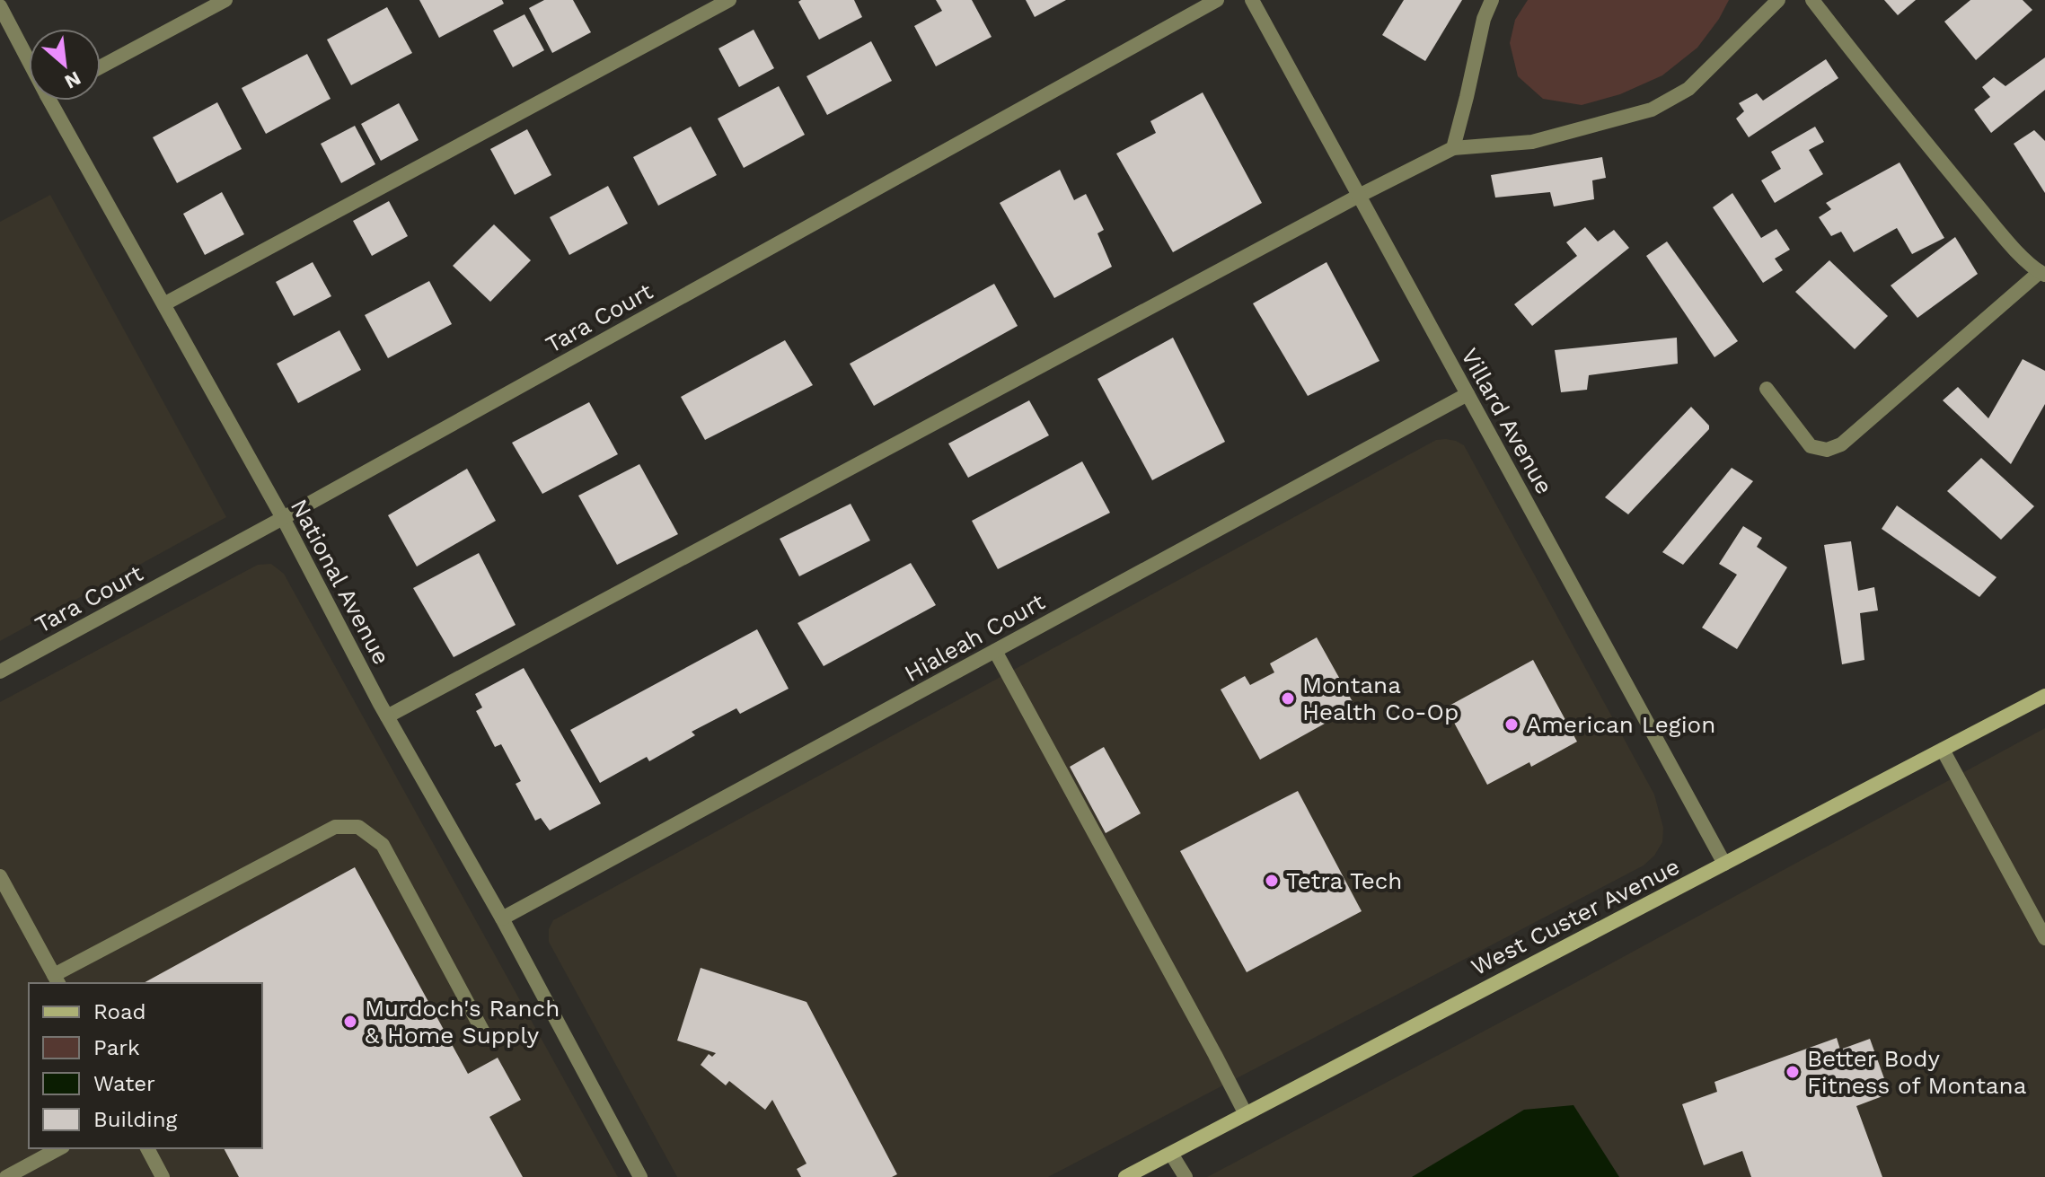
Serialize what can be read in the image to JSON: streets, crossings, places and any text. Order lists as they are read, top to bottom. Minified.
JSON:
{"streets":{"main road":["West Custer Avenue"],"street":["Tara Court","Villard Avenue","National Avenue","Hialeah Court"]},"crossings":[["Tara Court","National Avenue"],["Villard Avenue","Hialeah Court"],["Villard Avenue","West Custer Avenue"],["National Avenue","Hialeah Court"]],"places":["Montana Health Co-Op","American Legion","Tetra Tech","Murdoch's Ranch & Home Supply","Better Body Fitness of Montana"],"legend":["Road","Park","Water","Building"],"north":"bottom right"}
